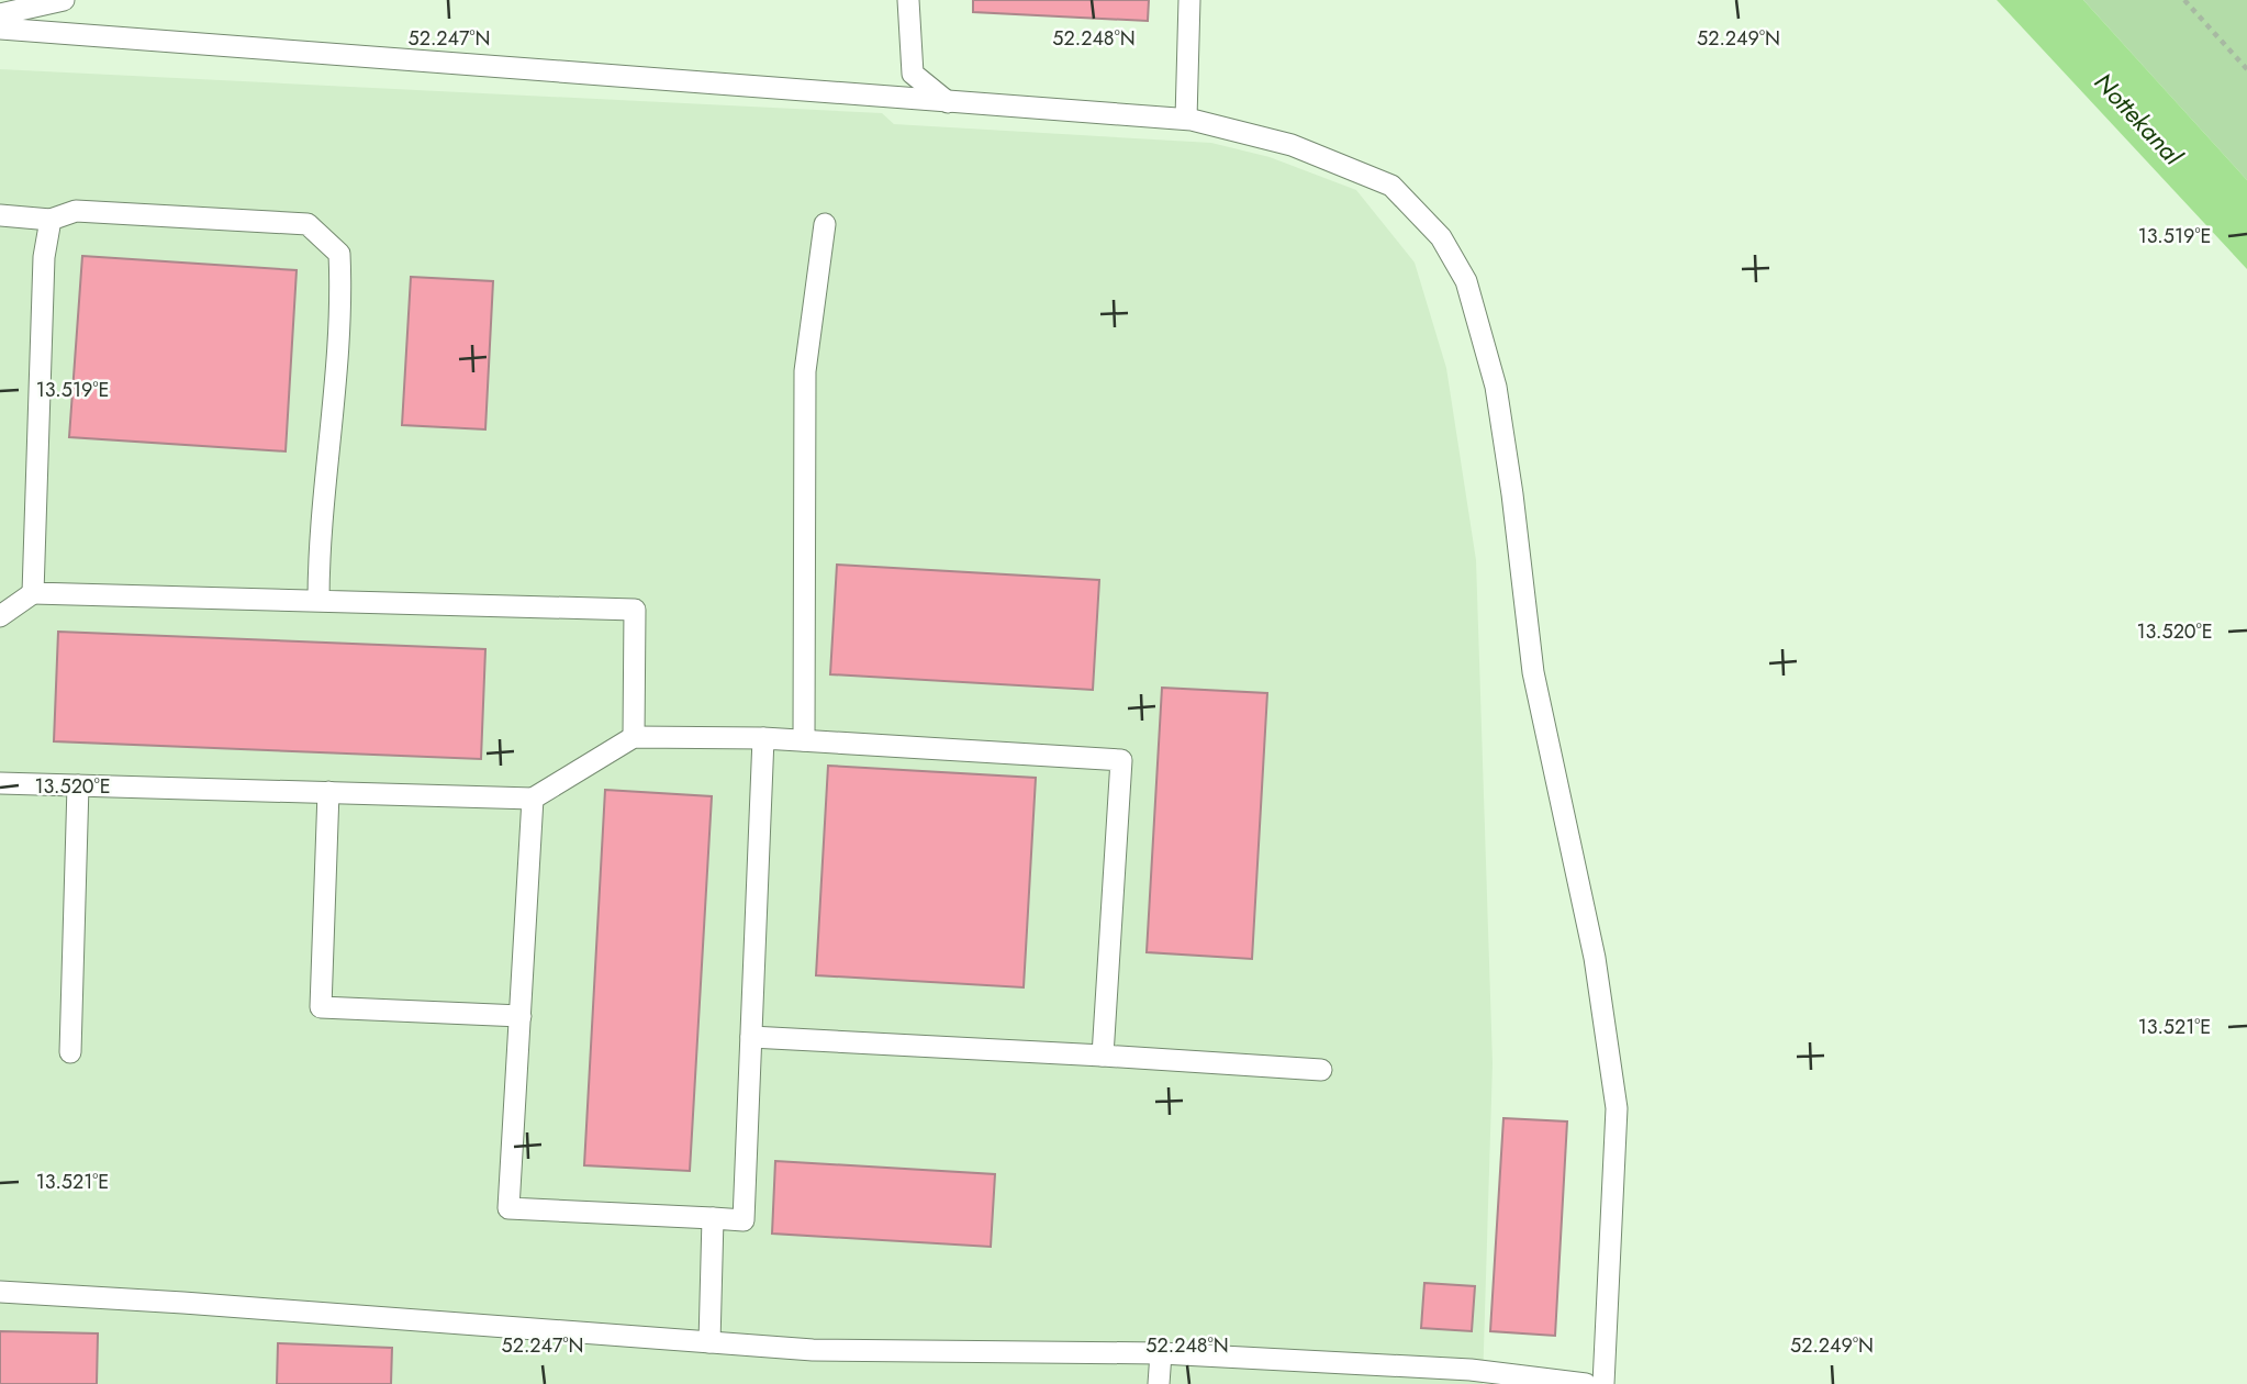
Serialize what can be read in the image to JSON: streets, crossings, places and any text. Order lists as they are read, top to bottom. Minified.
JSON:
{"water":["Nottekanal"],"coordinates":["52.247°N","52.248°N","52.249°N","13.519°E","13.520°E","13.521°E"]}
